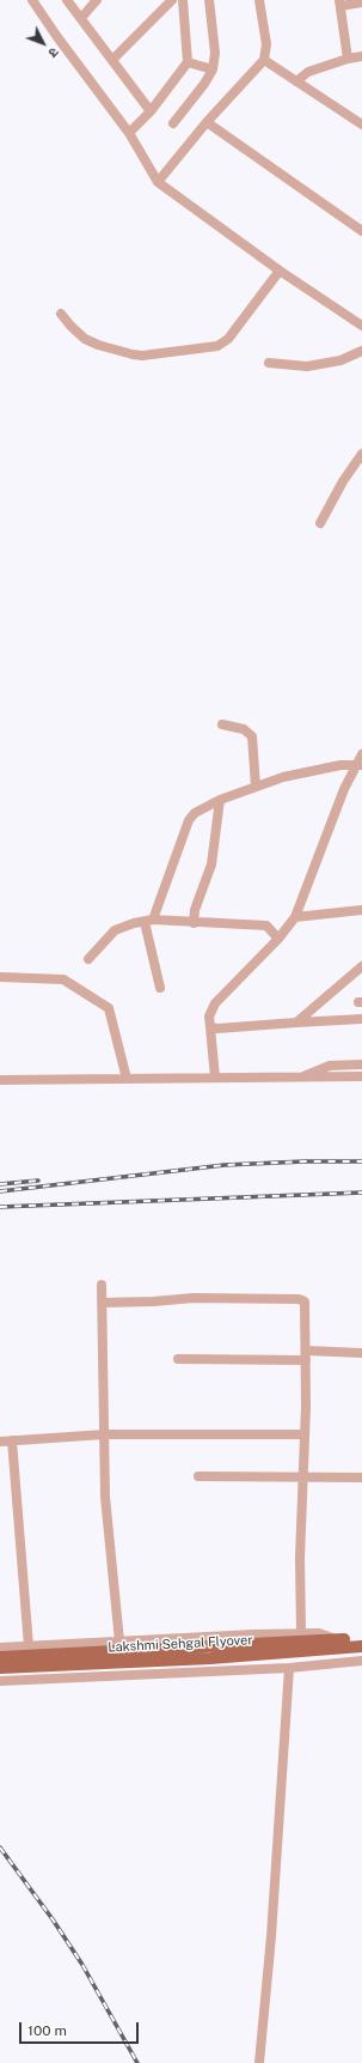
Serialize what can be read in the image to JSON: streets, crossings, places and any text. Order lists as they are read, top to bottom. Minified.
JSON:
{"streets":{"main road":["Lakshmi Sehgal Flyover"]},"scale_bar":"100 m","north":"bottom right"}
